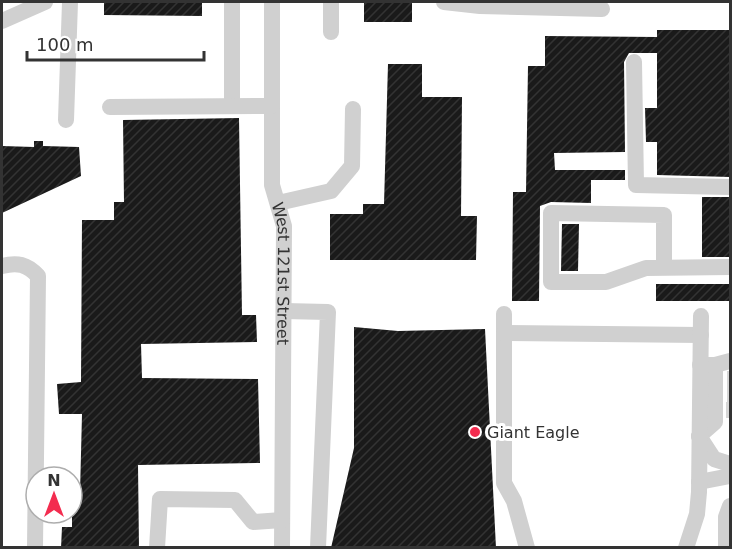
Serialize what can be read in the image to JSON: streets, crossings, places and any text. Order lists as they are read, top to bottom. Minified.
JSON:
{"streets":{"street":["West 121st Street"]},"places":["Giant Eagle"],"scale_bar":"100 m","north":"top"}
